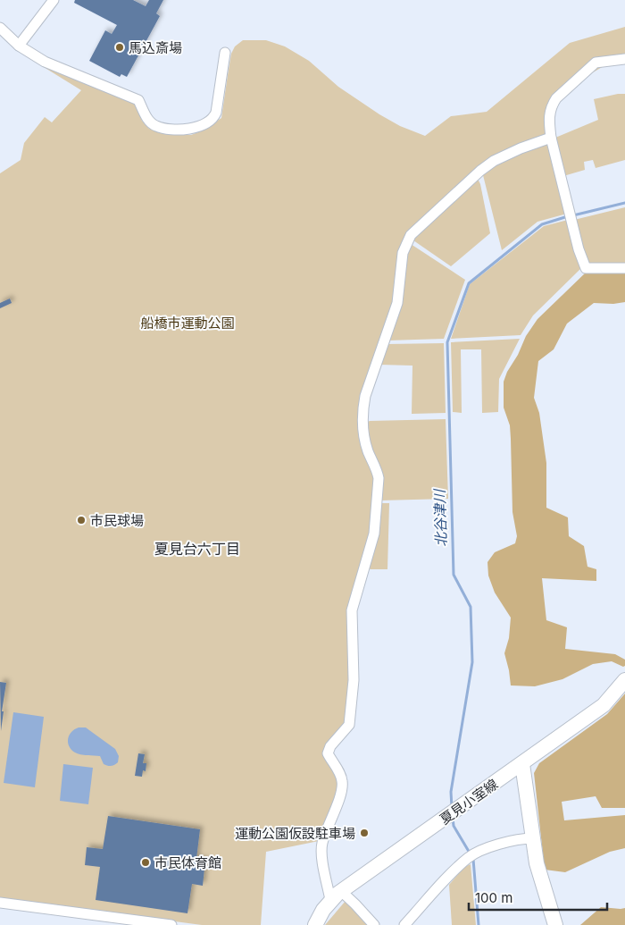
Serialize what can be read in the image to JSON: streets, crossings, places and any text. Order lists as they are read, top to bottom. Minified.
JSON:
{"streets":{"main road":["夏見小室線"]},"districts":["夏見台六丁目"],"water":["北谷津川"],"parks":["船橋市運動公園"],"places":["馬込斎場","市民球場","運動公園仮設駐車場","市民体育館"],"scale_bar":"100 m"}
